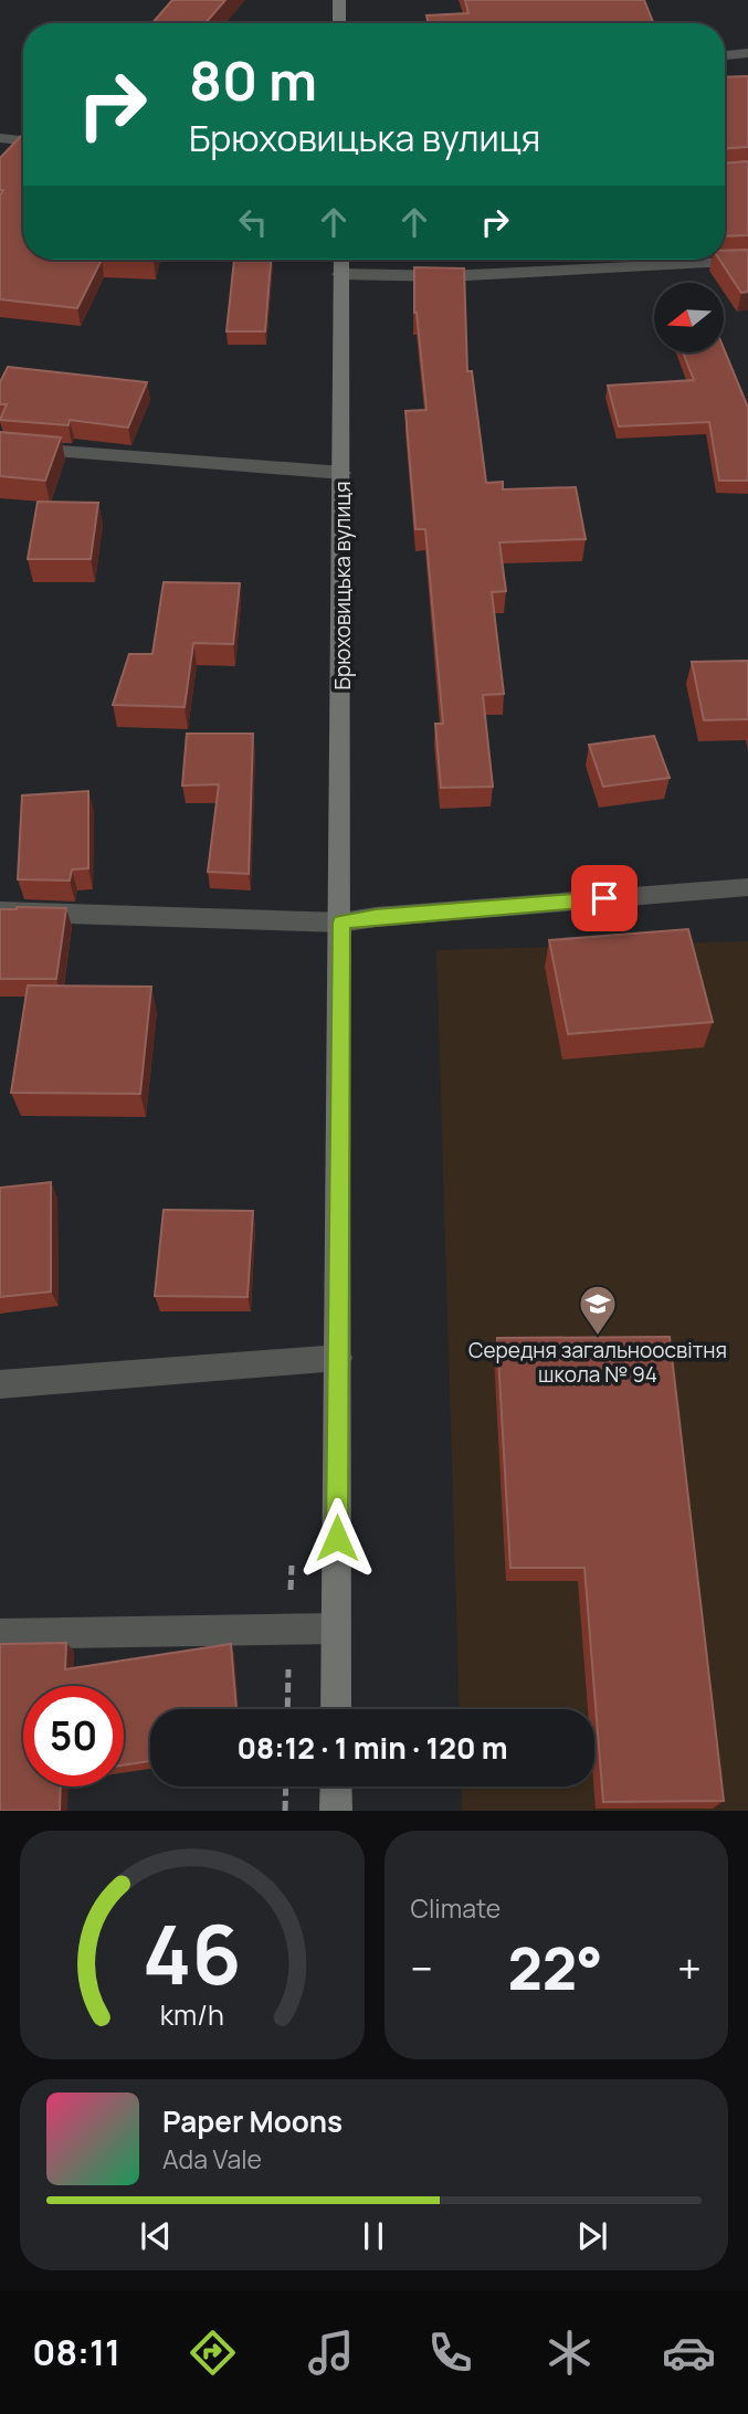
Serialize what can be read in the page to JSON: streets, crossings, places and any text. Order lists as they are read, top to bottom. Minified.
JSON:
{"streets":{"main road":["Брюховицька вулиця"]},"places":{"school or university":["Середня загальноосвітня школа № 94"]},"north":"left","page":{"turn":["80 m","Брюховицька вулиця"],"limit":"50","trip":"08:12 · 1 min · 120 m","tile":"Climate","heat":["−","22°","+"],"song":["Paper Moons","Ada Vale"],"tabs":"08:11","gauge":["46","km/h"]}}
